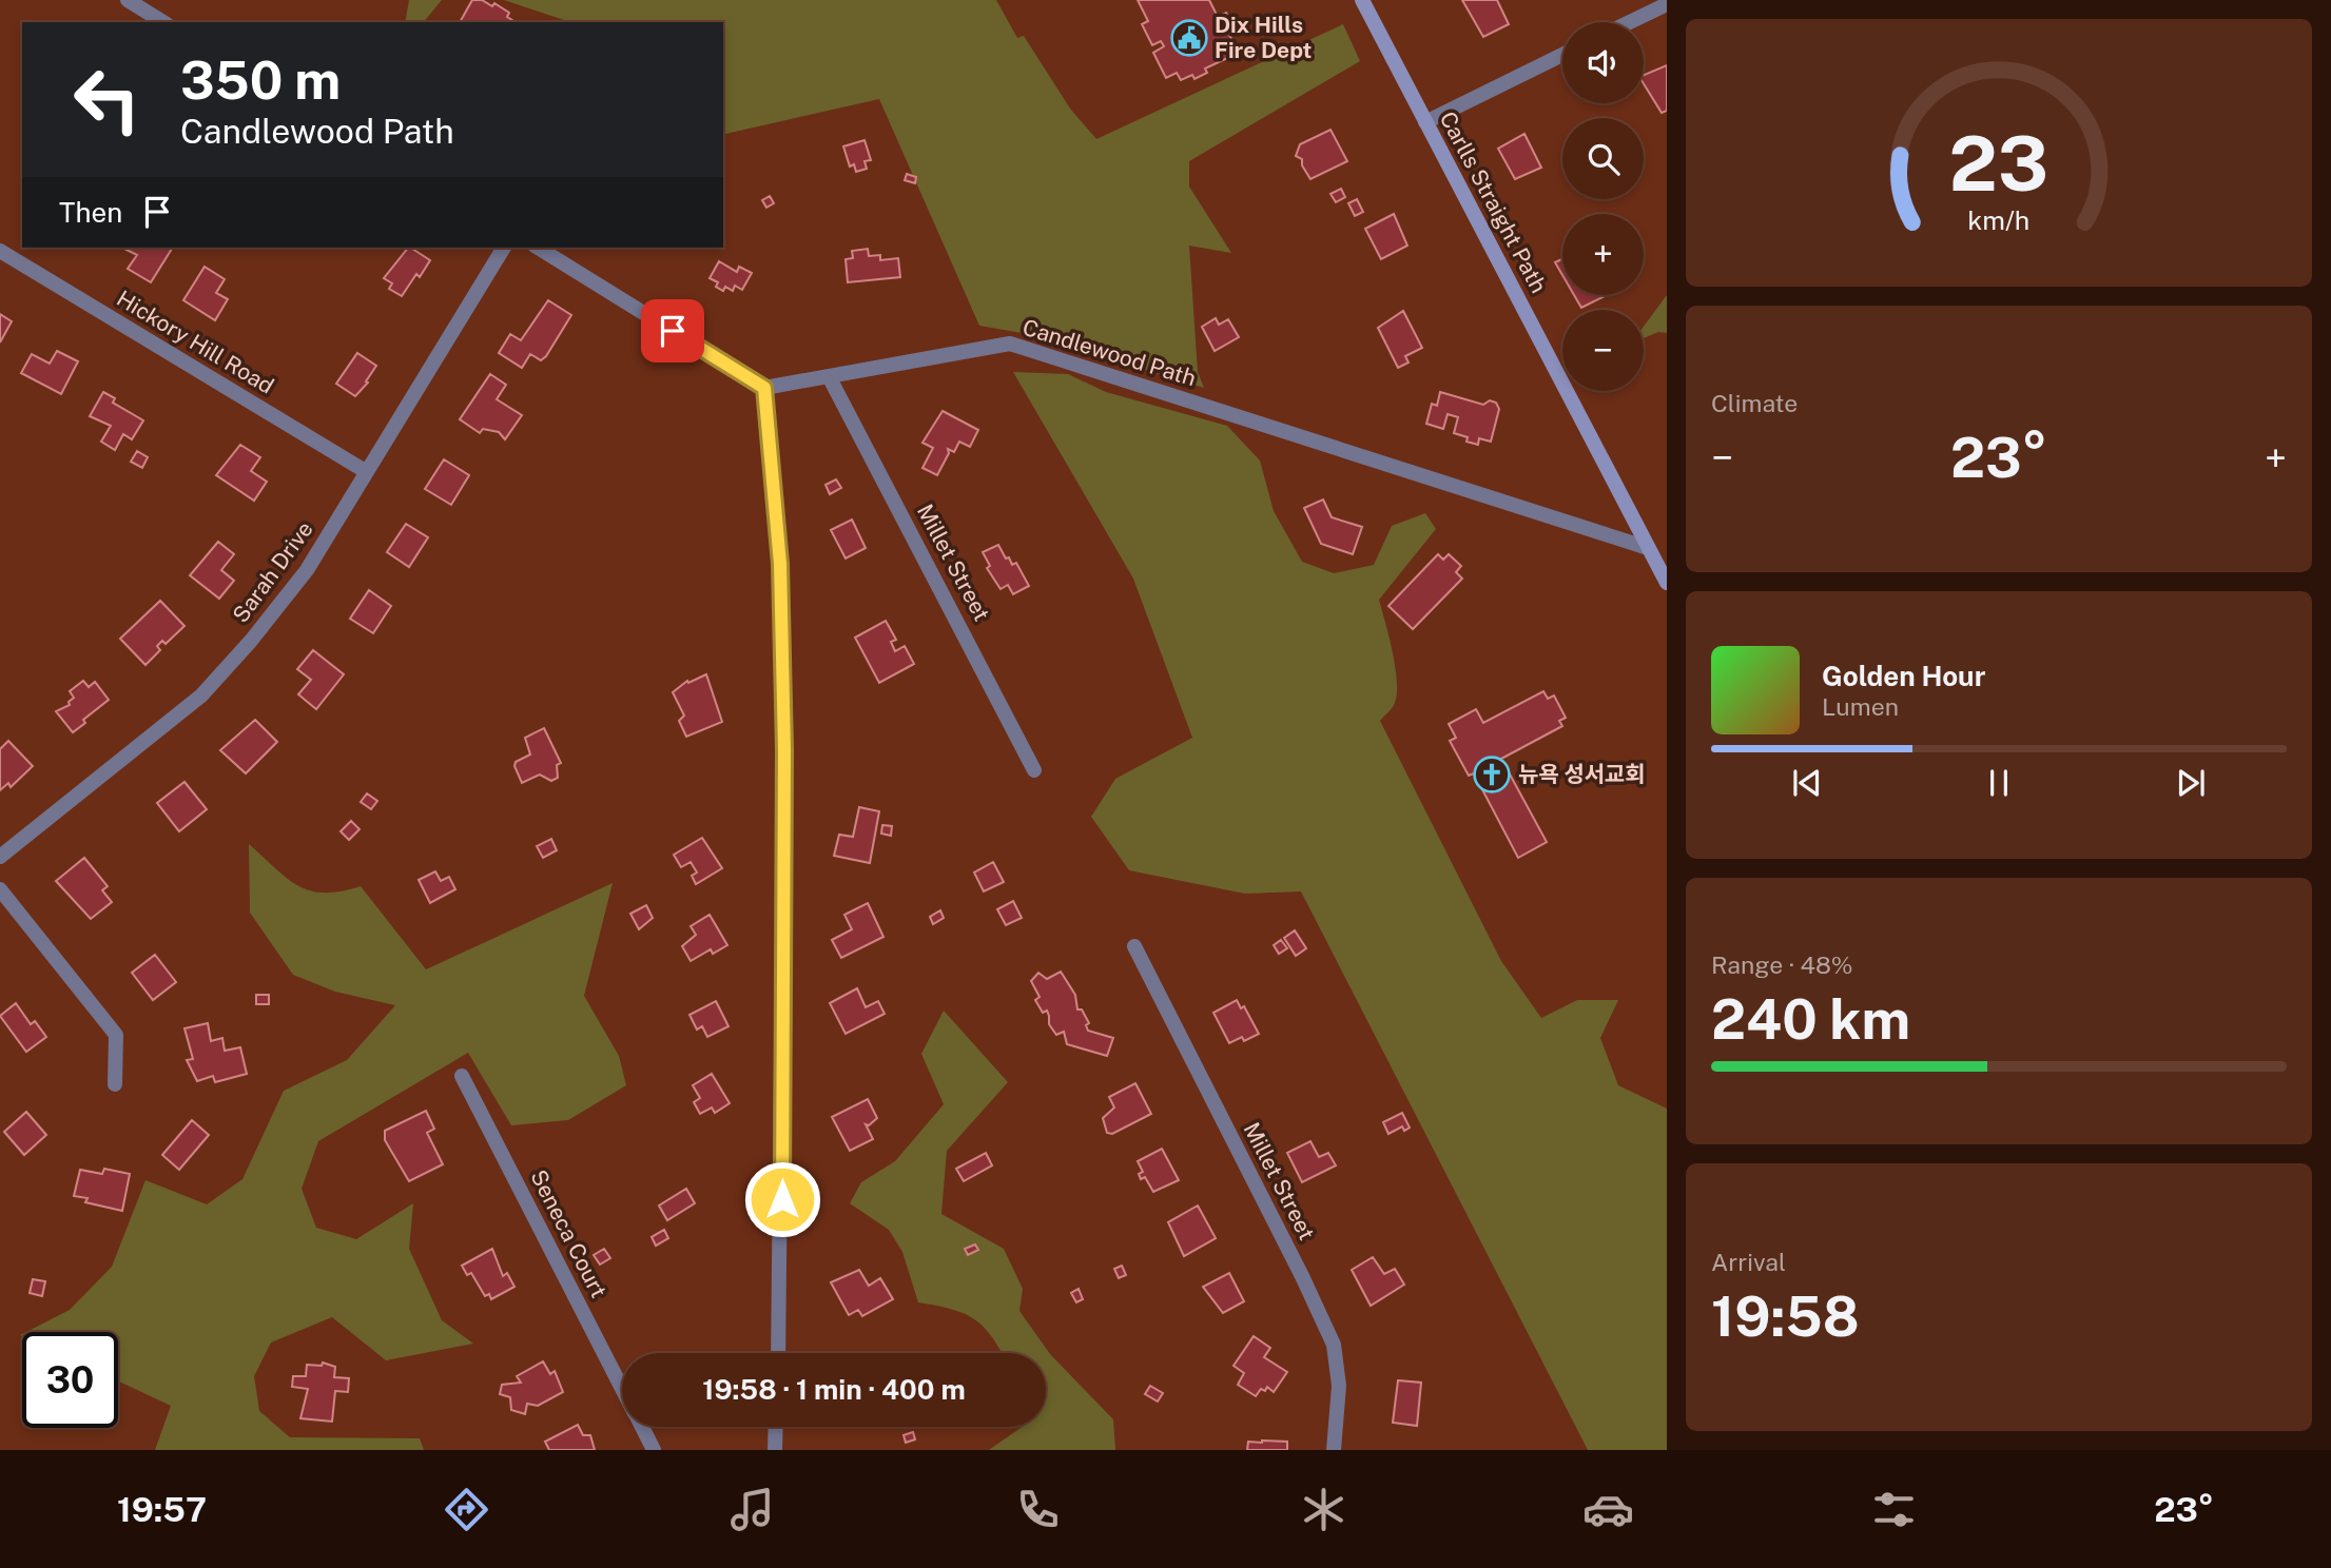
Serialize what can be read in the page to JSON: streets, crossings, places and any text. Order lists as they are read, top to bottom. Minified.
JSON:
{"streets":{"street":["Carlls Straight Path","Hickory Hill Road","Candlewood Path","Millet Street","Sarah Drive","Seneca Court"]},"crossings":[["Carlls Straight Path","Candlewood Path"],["Hickory Hill Road","Sarah Drive"],["Candlewood Path","Millet Street"]],"places":{"public building":["Dix Hills Fire Dept"],"church":["뉴욕 성서교회"]},"page":{"map_buttons":["+","−"],"turn":["350 m","Candlewood Path"],"then":"Then","tile":["Climate",["Range · 48%","240 km"],["Arrival","19:58"]],"heat":["−","23°","+"],"song":["Golden Hour","Lumen"],"limit":"30","trip":"19:58 · 1 min · 400 m","tabs":["19:57","23°"],"gauge":["23","km/h"]}}
